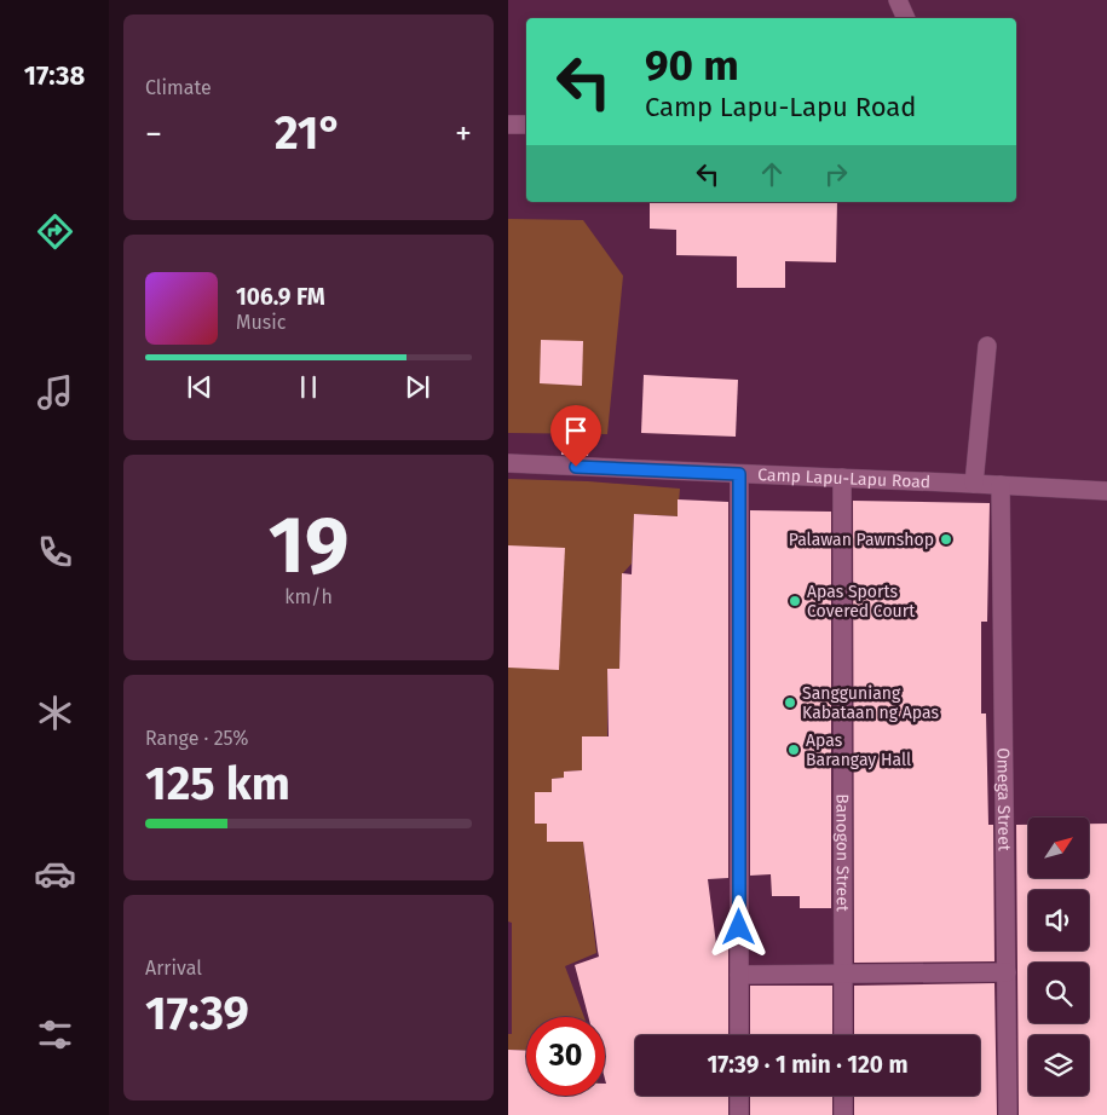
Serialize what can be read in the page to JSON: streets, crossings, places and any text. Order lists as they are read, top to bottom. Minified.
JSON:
{"streets":{"street":["Camp Lapu-Lapu Road","Omega Street","Banogon Street"]},"crossings":[["Camp Lapu-Lapu Road","Omega Street"],["Camp Lapu-Lapu Road","Banogon Street"]],"places":["Palawan Pawnshop","Apas Sports Covered Court","Sangguniang Kabataan ng Apas","Apas Barangay Hall"],"north":"top right","page":{"tabs":"17:38","tile":["Climate",["19","km/h"],["Range · 25%","125 km"],["Arrival","17:39"]],"turn":["90 m","Camp Lapu-Lapu Road"],"heat":["−","21°","+"],"song":["106.9 FM","Music"],"limit":"30","trip":"17:39 · 1 min · 120 m"}}
